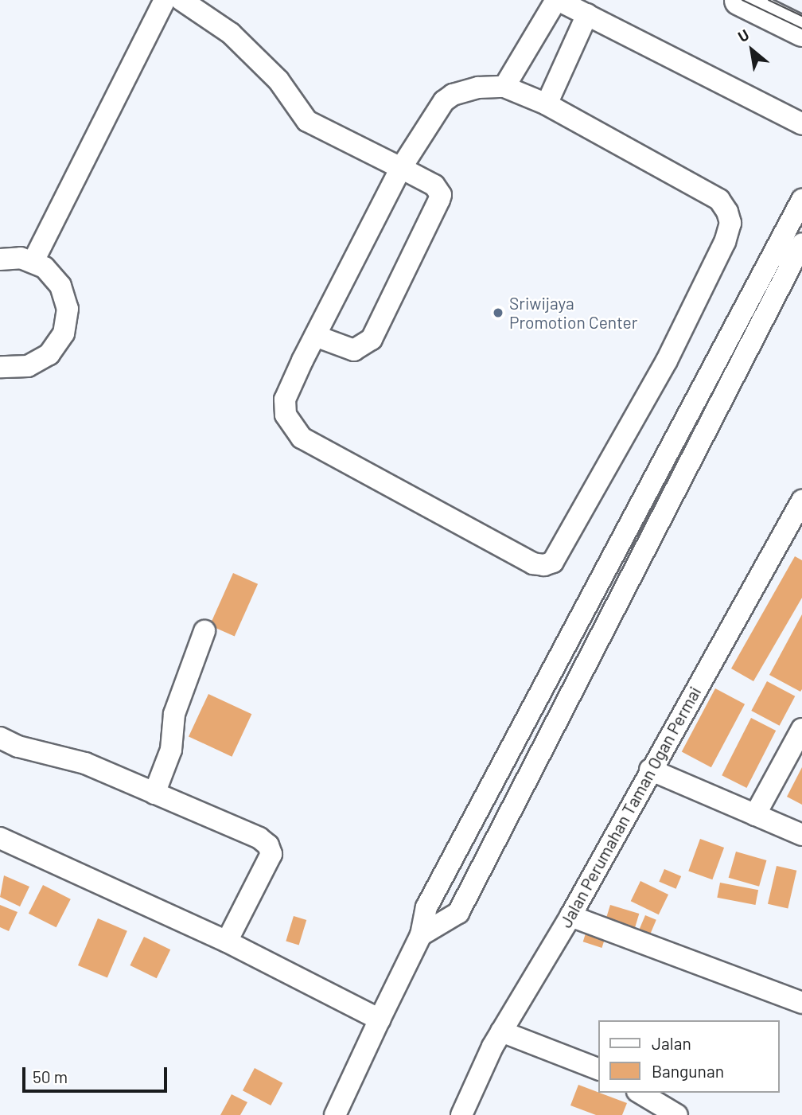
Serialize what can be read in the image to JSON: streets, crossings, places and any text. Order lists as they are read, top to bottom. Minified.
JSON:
{"streets":{"street":["Jalan Perumahan Taman Ogan Permai"]},"places":["Sriwijaya Promotion Center"],"legend":["Jalan","Bangunan"],"scale_bar":"50 m","north":"top left"}
